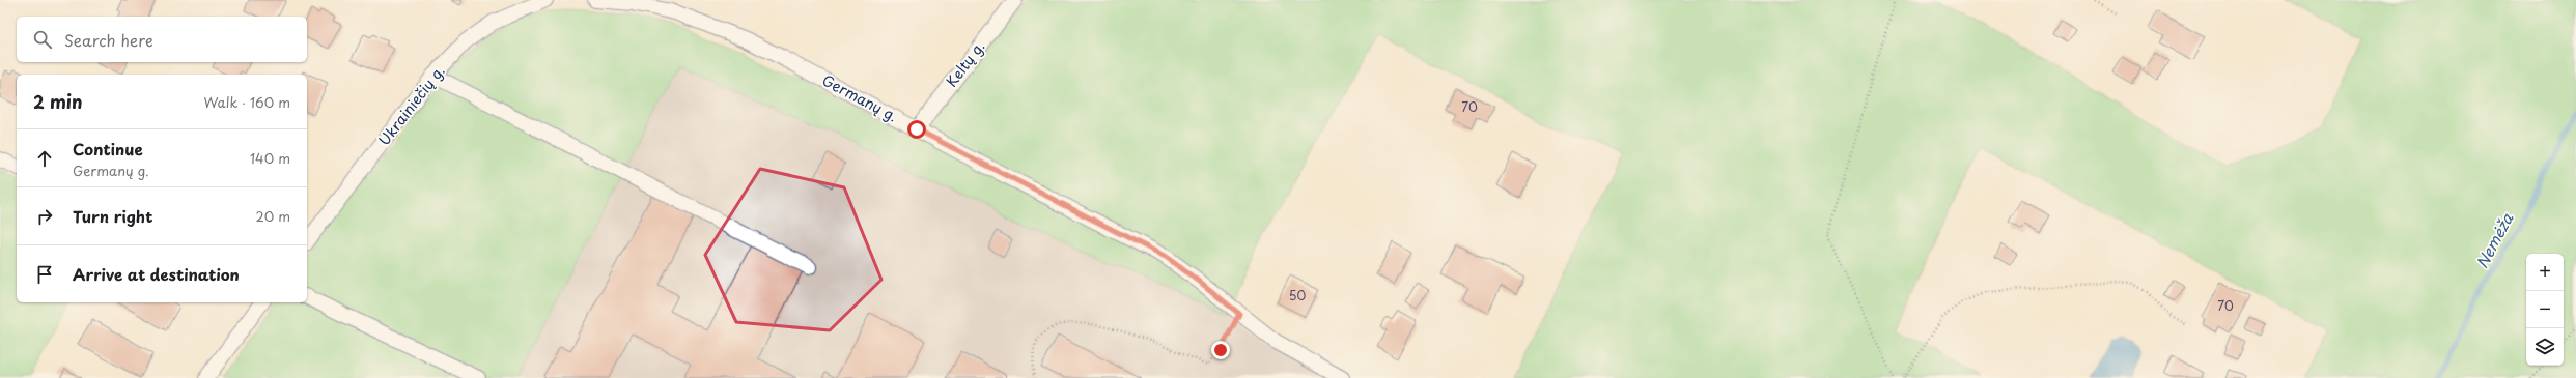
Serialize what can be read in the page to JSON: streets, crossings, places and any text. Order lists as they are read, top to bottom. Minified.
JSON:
{"streets":{"street":["Keltų g.","Germanų g.","Ukrainiečių g."]},"crossings":[["Keltų g.","Germanų g."]],"water":["Nemėža"],"house_numbers":["70","50","70"],"page":{"search":"Search here","heading":["2 min","Walk · 160 m"],"list":[["Continue","Germanų g.","140 m"],["Turn right","20 m"],"Arrive at destination"],"map_buttons":["+","−"]}}
